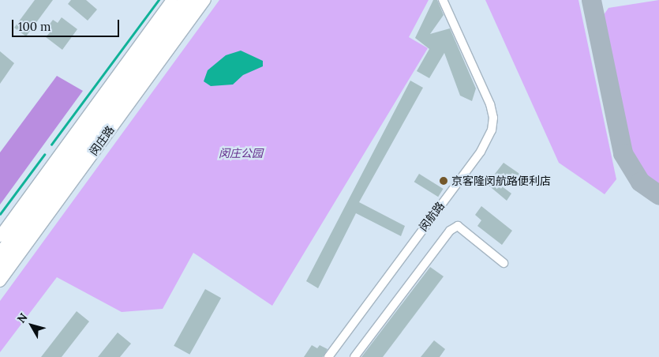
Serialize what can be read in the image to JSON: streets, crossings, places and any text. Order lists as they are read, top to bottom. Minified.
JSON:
{"streets":{"main road":["闵庄路"],"street":["闵航路"]},"parks":["闵庄公园"],"places":["京客隆闵航路便利店"],"scale_bar":"100 m","north":"top left"}
